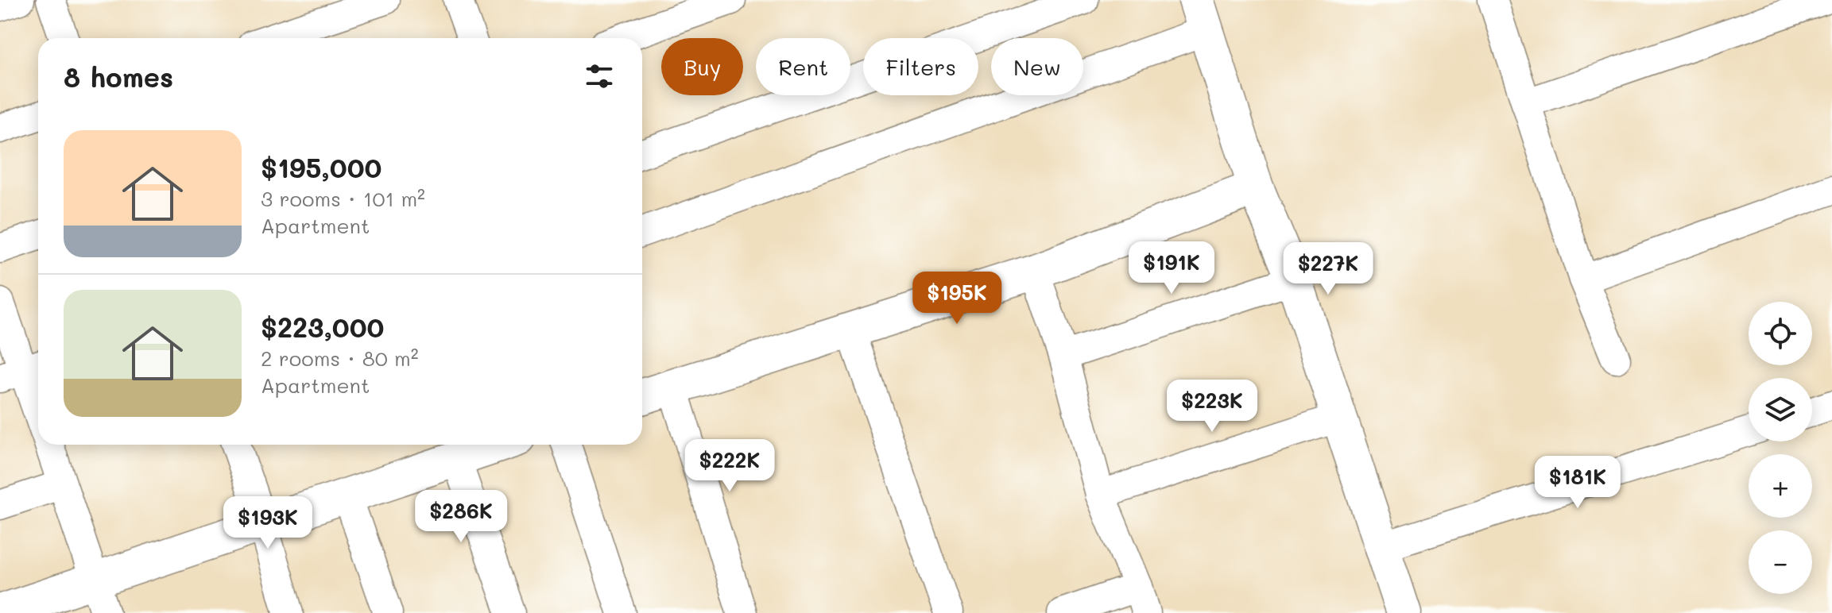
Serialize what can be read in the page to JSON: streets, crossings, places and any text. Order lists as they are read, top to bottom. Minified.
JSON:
{"page":{"chip":["Buy","Rent","Filters","New"],"heading":"8 homes","list":[{"name":"$195,000","note":"3 rooms · 101 m² · Apartment"},{"name":"$223,000","note":"2 rooms · 80 m² · Apartment"}],"price":["$191K","$227K","$195K","$223K","$222K","$181K","$286K","$193K"],"map_buttons":["+","−"]}}
